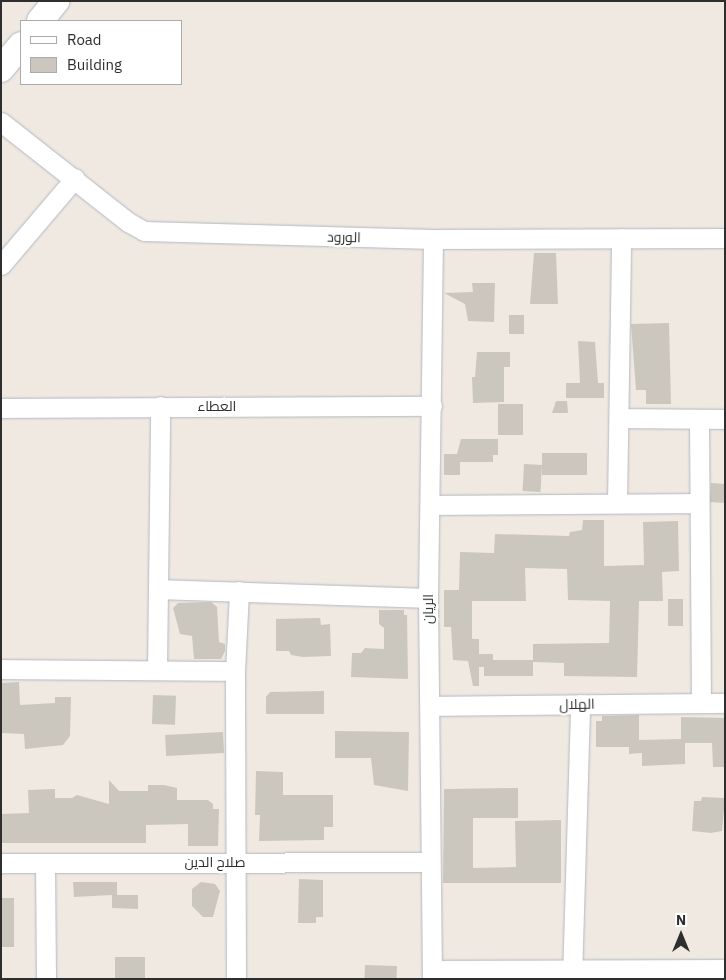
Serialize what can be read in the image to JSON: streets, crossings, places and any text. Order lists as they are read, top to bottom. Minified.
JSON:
{"streets":{"street":["الورود","العطاء","الريان","الهلال","صلاح الدين"]},"crossings":[["الورود","الريان"],["العطاء","الريان"],["الريان","الهلال"],["الريان","صلاح الدين"]],"legend":["Road","Building"],"north":"top"}
